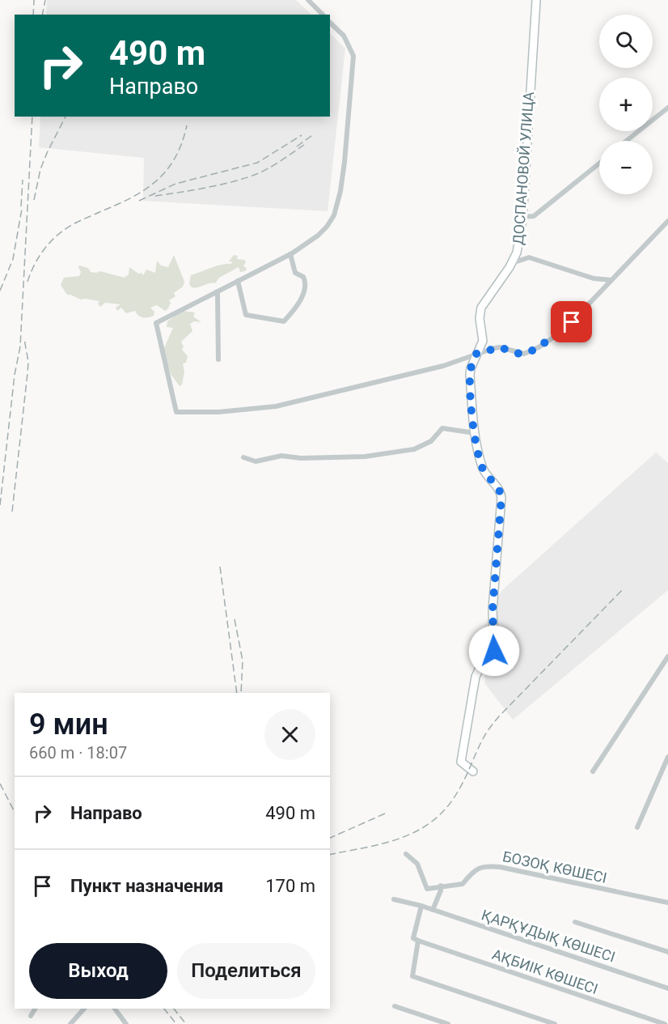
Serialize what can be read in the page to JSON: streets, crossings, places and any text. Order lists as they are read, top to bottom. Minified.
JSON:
{"streets":{"street":["ДОСПАНОВОЙ УЛИЦА","БОЗОҚ КӨШЕСІ","ҚАРҚҰДЫҚ КӨШЕСІ","АҚБИІК КӨШЕСІ"]},"page":{"map_buttons":["+","−"],"turn":["490 m","Направо"],"heading":["9 мин","660 m · 18:07"],"list":[{"name":"Направо","value":"490 m"},{"name":"Пункт назначения","value":"170 m"}],"buttons":["Выход","Поделиться"]}}
